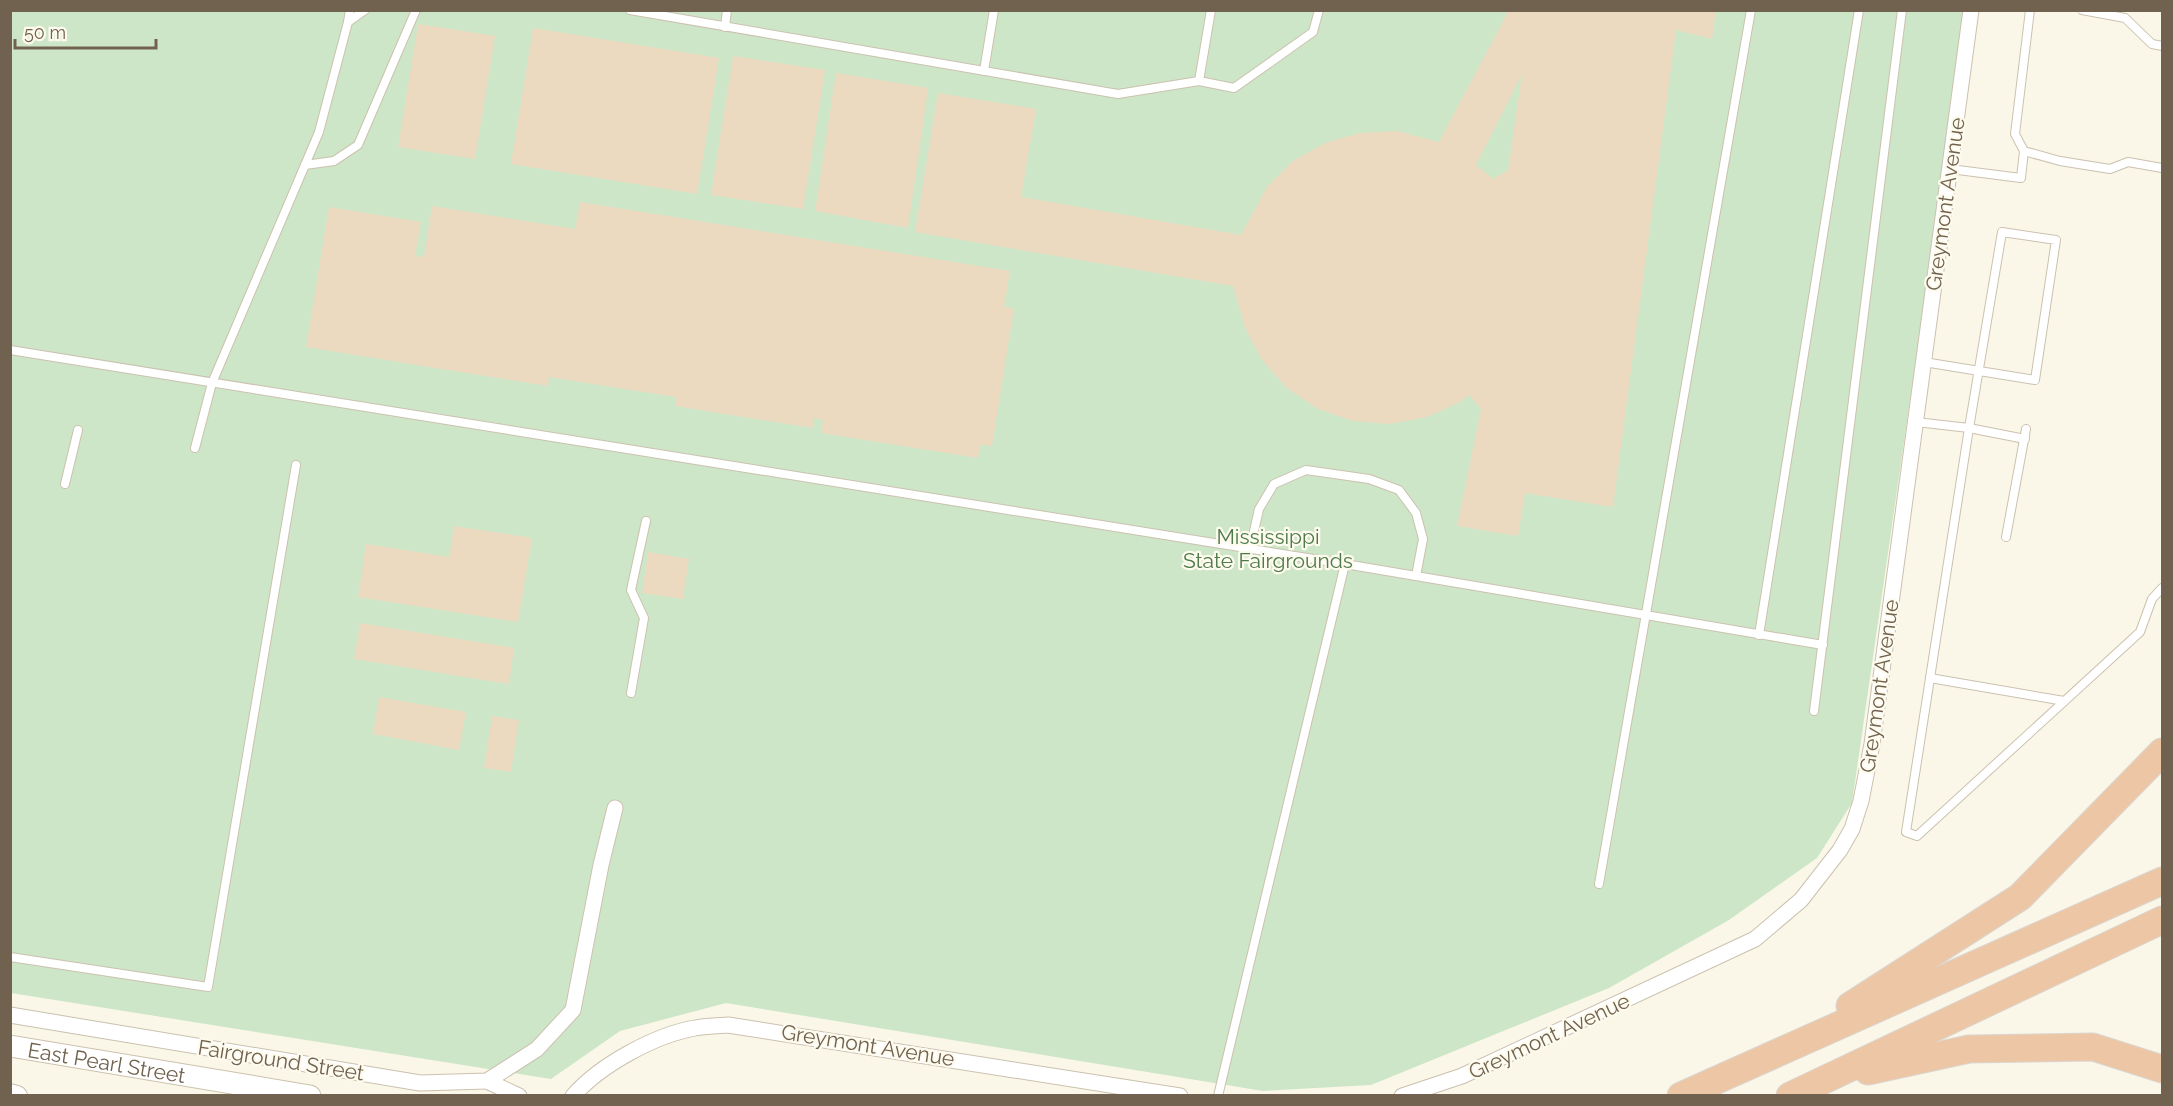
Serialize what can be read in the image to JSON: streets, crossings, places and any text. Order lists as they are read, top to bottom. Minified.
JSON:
{"streets":{"main road":["East Pearl Street"],"street":["Greymont Avenue","Fairground Street"]},"parks":["Mississippi State Fairgrounds"],"scale_bar":"50 m"}
